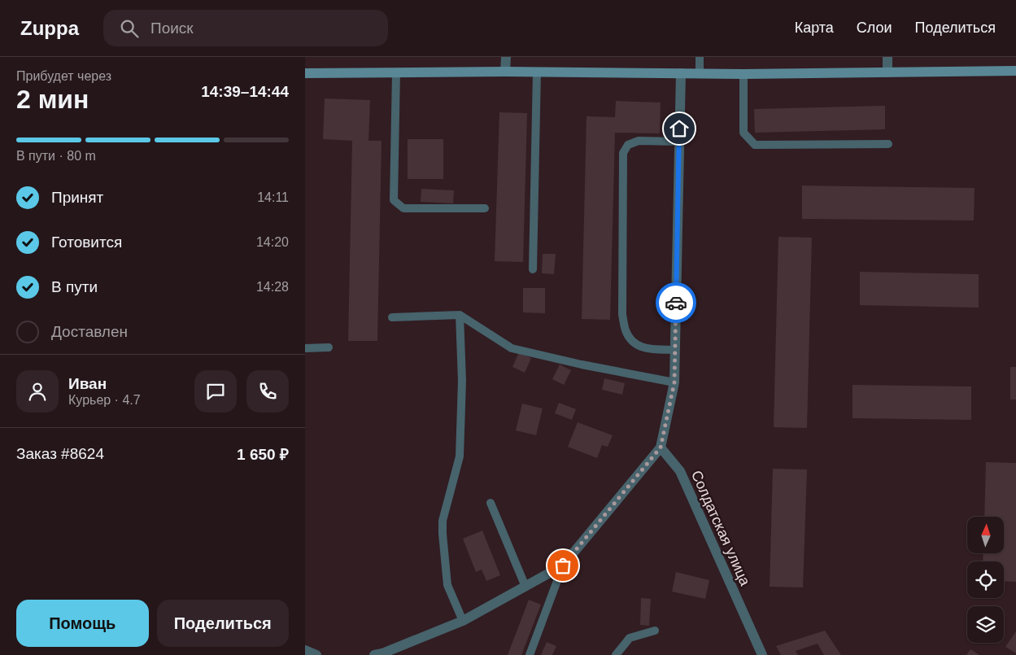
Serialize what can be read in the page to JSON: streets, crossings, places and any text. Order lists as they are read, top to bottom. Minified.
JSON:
{"streets":{"street":["Солдатская улица"]},"north":"top","page":{"header":"Zuppa","search":"Поиск","nav":["Карта","Слои","Поделиться"],"heading":["2 мин","Прибудет через","14:39–14:44"],"panel":["Иван","Курьер · 4.7","Заказ #8624","1 650 ₽"],"bar":"В пути · 80 m","list":[["Принят","14:11"],["Готовится","14:20"],["В пути","14:28"],"Доставлен"],"buttons":["Помощь","Поделиться"]}}
